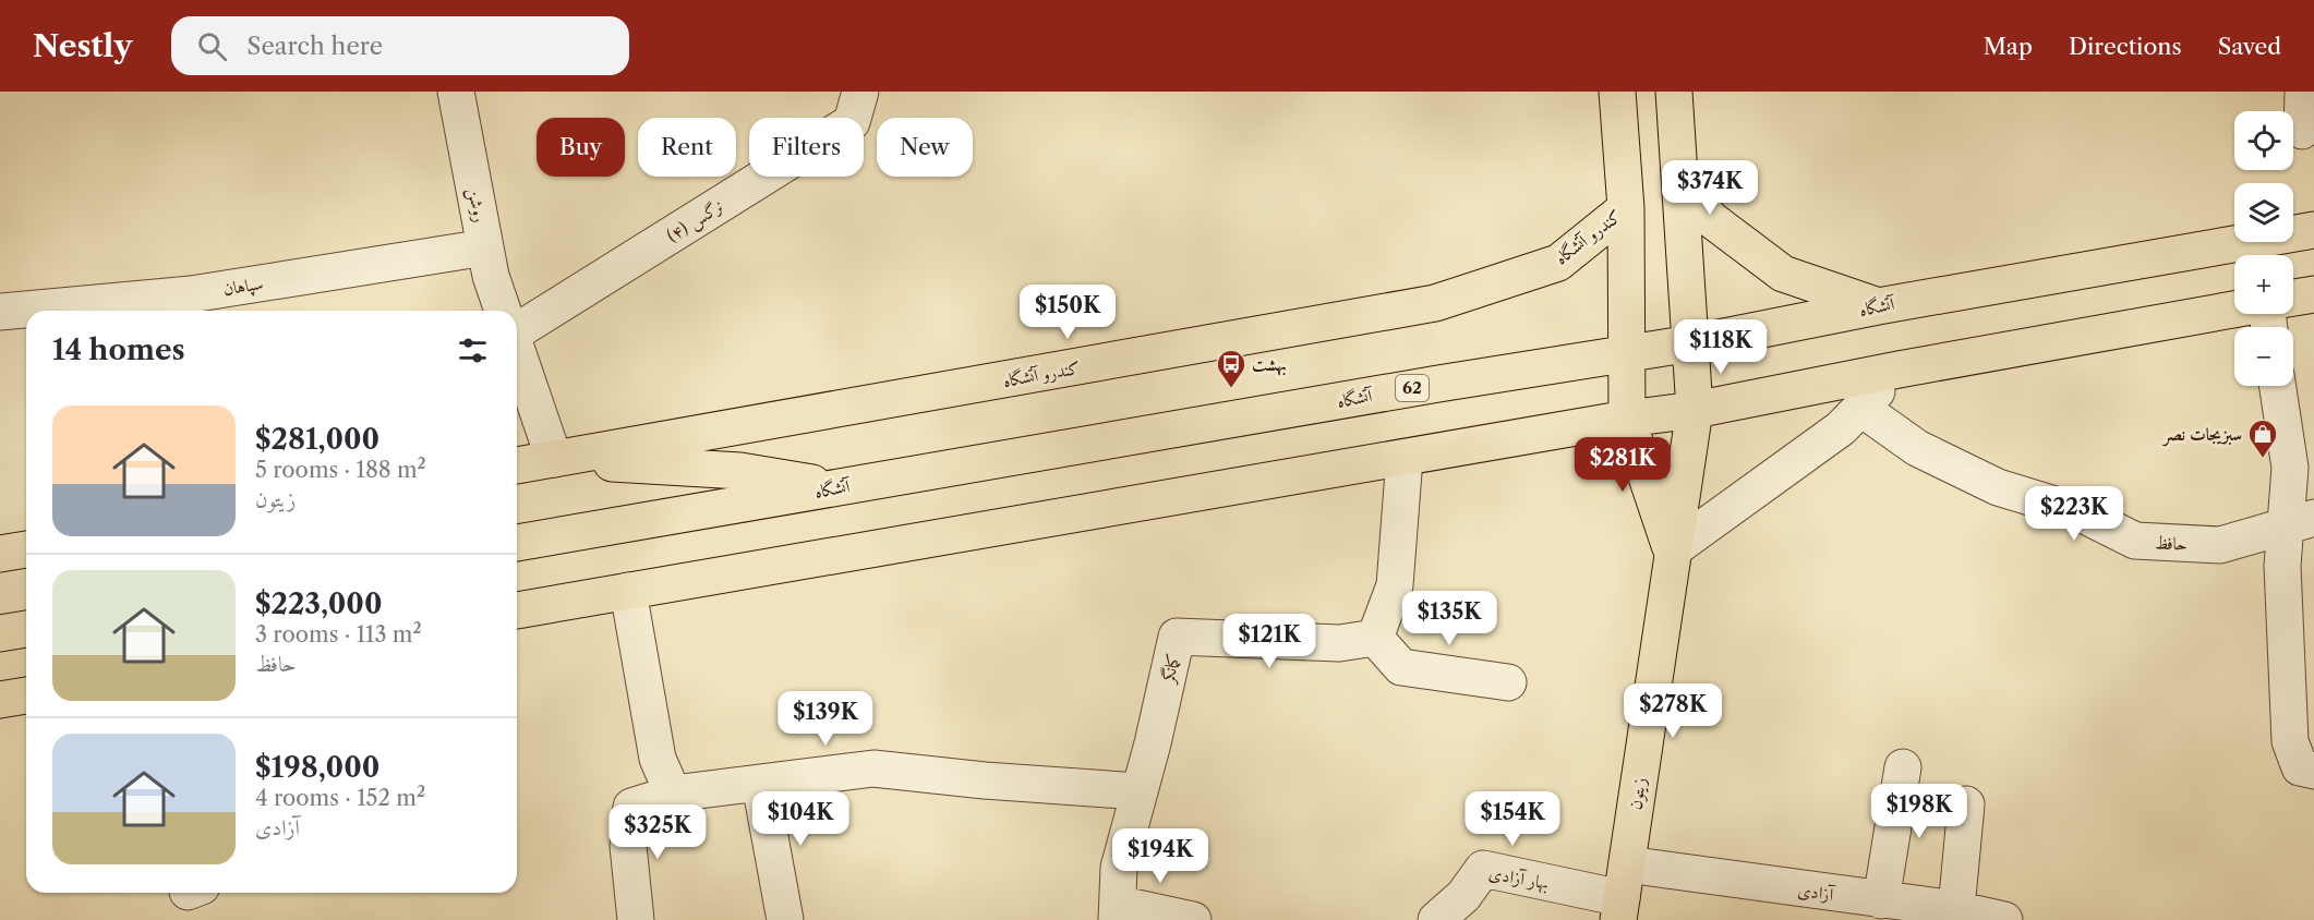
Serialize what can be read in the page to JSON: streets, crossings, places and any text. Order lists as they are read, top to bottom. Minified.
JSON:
{"streets":{"main road":["کندرو آتشگاه","آتشگاه","62","زیتون"],"street":["روشن","نرگس (۴)","سپاهان","حافظ","کمانگر","بهار آزادی","آزادی"]},"crossings":[["روشن","کندرو آتشگاه"],["روشن","سپاهان"],["آتشگاه","زیتون"],["زیتون","بهار آزادی"],["زیتون","آزادی"],["بهار آزادی","آزادی"]],"places":{"bus stop":["بهشت"],"shop":["سبزیجات نصر"]},"page":{"header":"Nestly","search":"Search here","nav":["Map","Directions","Saved"],"map_buttons":["+","−"],"chip":["Buy","Rent","Filters","New"],"price":["$374K","$150K","$118K","$281K","$223K","$135K","$121K","$278K","$139K","$198K","$104K","$154K","$325K","$194K"],"heading":"14 homes","list":[{"name":"$281,000","note":"5 rooms · 188 m² · زیتون"},{"name":"$223,000","note":"3 rooms · 113 m² · حافظ"},{"name":"$198,000","note":"4 rooms · 152 m² · آزادی"}]}}
